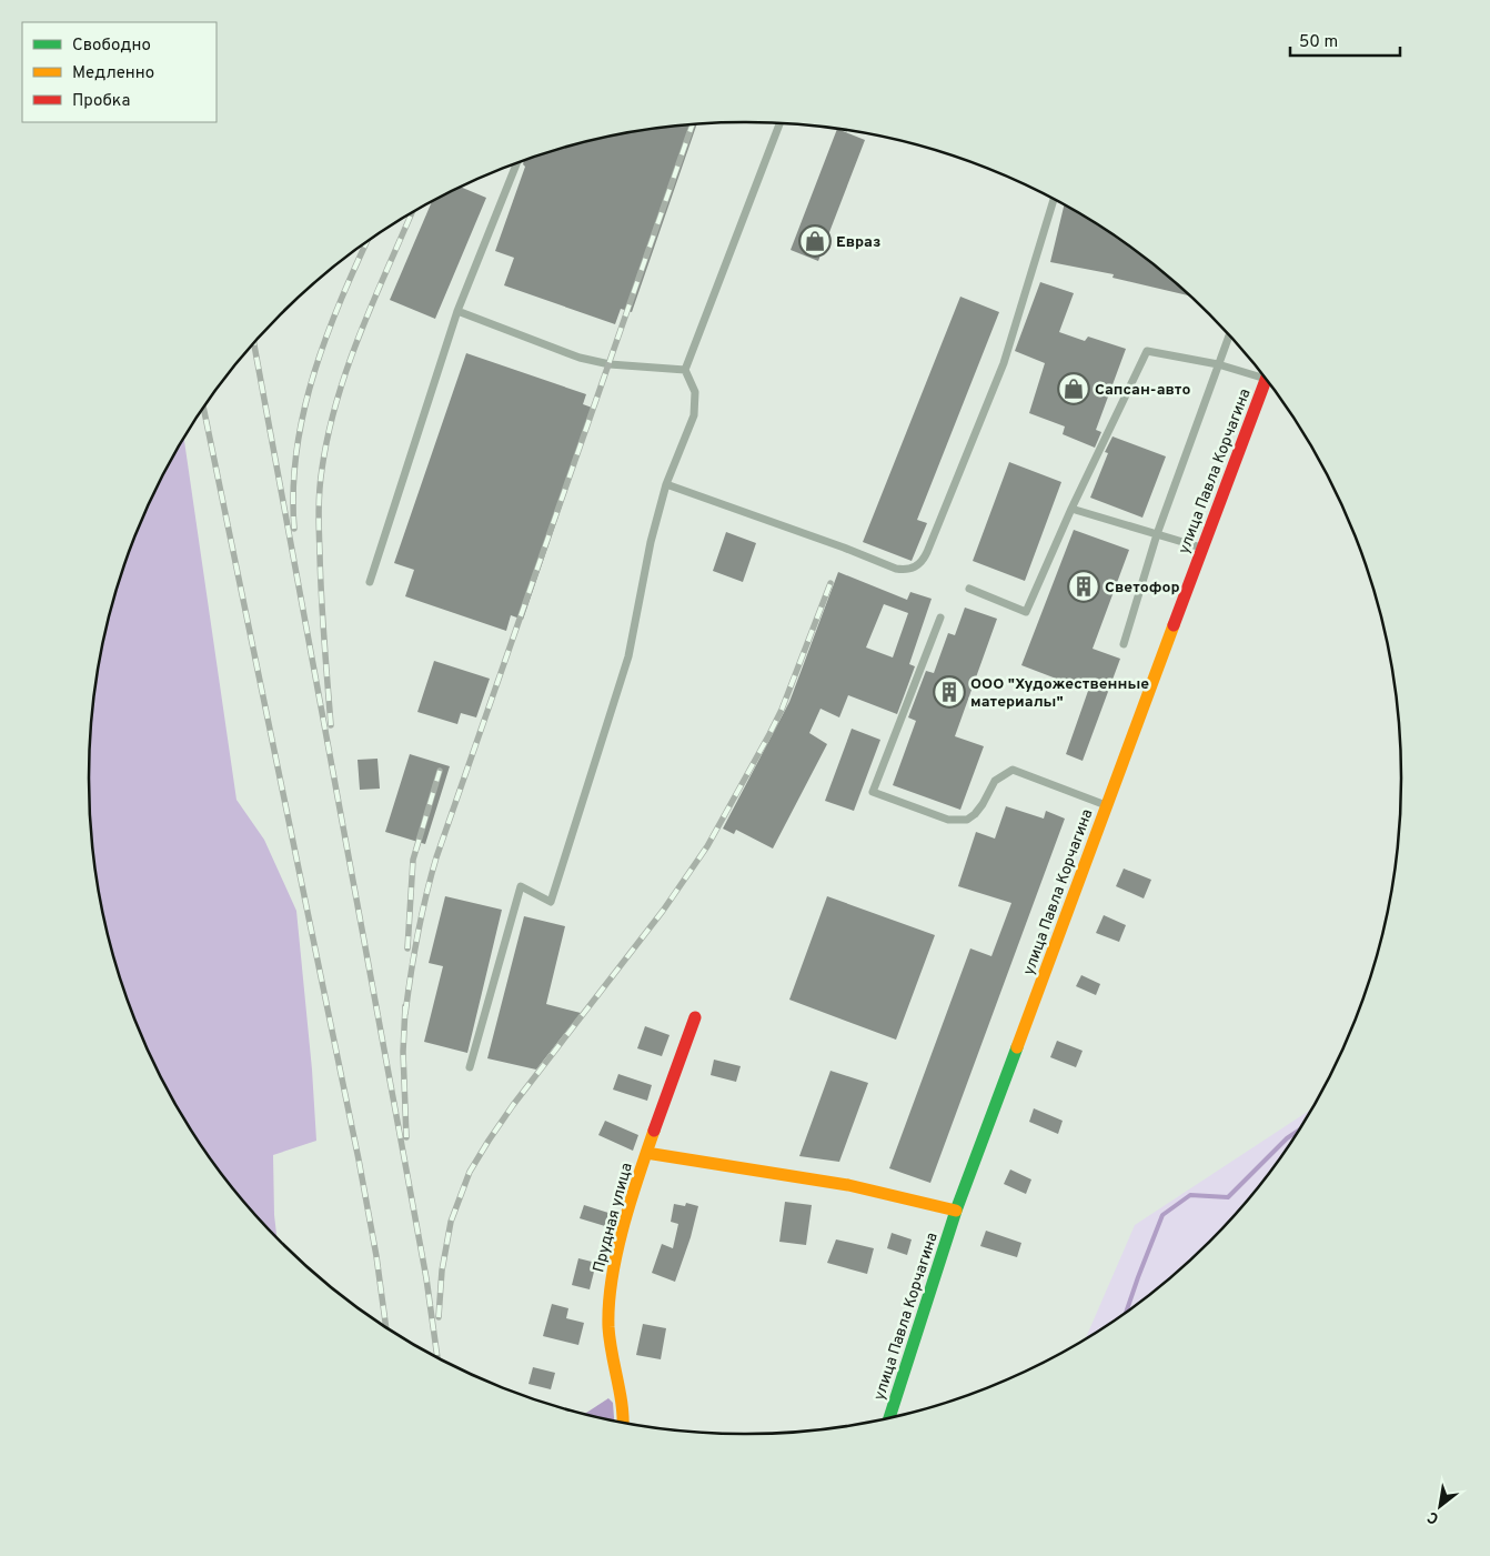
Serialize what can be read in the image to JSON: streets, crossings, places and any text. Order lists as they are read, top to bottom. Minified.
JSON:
{"streets":{"main road":["улица Павла Корчагина","Прудная улица"]},"places":{"shop":["Евраз","Сапсан-авто"],"building":["Светофор","ООО \"Художественные материалы\""]},"legend":["Свободно","Медленно","Пробка"],"scale_bar":"50 m","north":"bottom left"}
